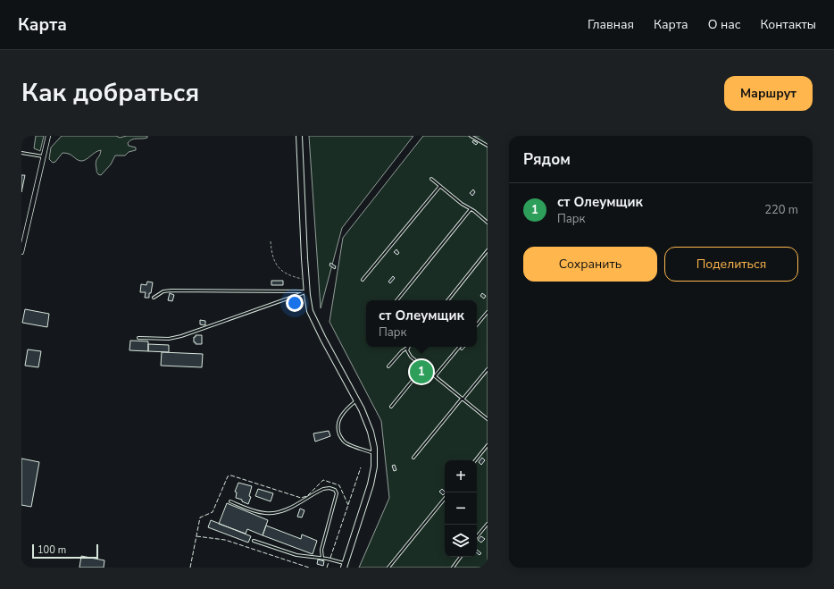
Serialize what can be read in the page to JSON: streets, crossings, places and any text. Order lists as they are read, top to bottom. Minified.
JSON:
{"scale_bar":"100 m","page":{"header":"Карта","nav":["Главная","Карта","О нас","Контакты"],"title":"Как добраться","buttons":["Маршрут",["Сохранить","Поделиться"]],"heading":"Рядом","list":[{"mark":"1","name":"ст Олеумщик","note":"Парк","value":"220 m"}],"popup":["ст Олеумщик","Парк"],"pins":"1","map_buttons":["+","−"],"scale":"100 m"}}
